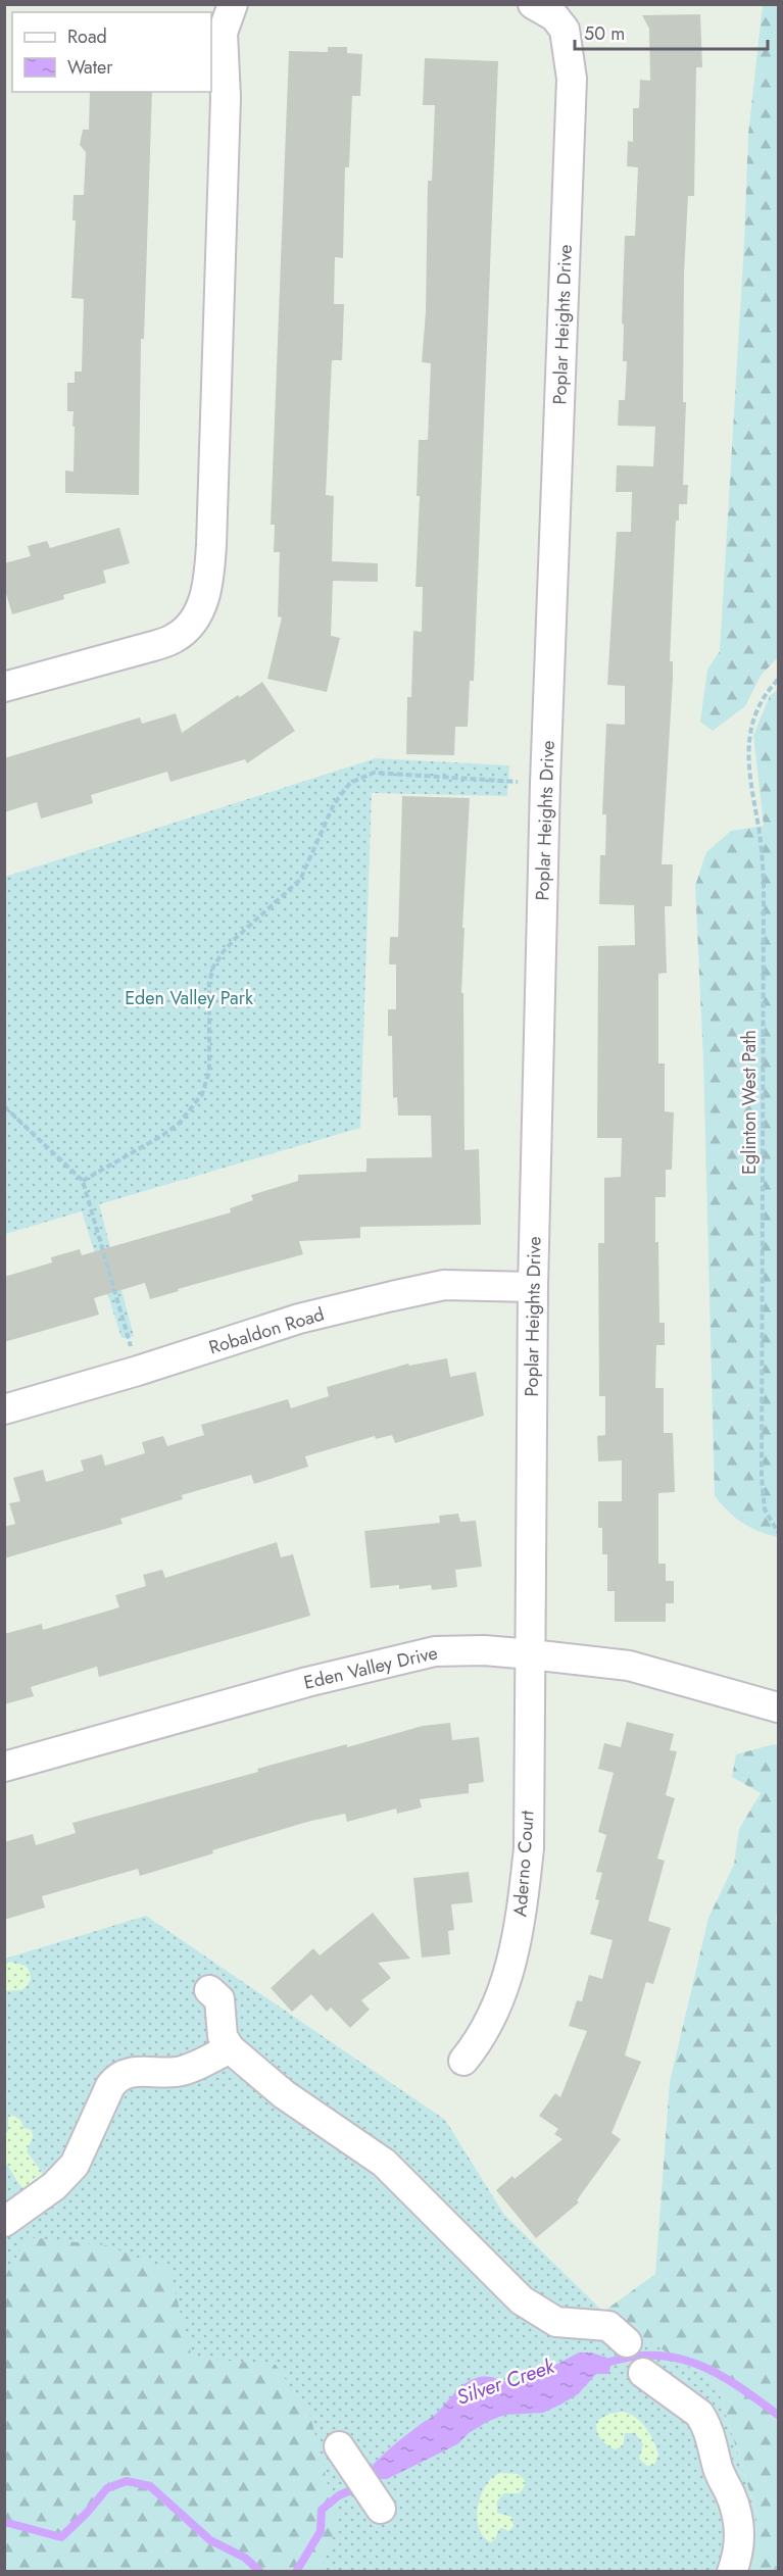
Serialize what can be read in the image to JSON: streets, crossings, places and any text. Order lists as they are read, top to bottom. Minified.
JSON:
{"streets":{"street":["Poplar Heights Drive","Robaldon Road","Eden Valley Drive","Aderno Court"],"path":["Eglinton West Path"]},"crossings":[["Poplar Heights Drive","Robaldon Road"],["Poplar Heights Drive","Eden Valley Drive"],["Poplar Heights Drive","Aderno Court"],["Eden Valley Drive","Aderno Court"]],"water":["Silver Creek"],"parks":["Eden Valley Park"],"legend":["Road","Water"],"scale_bar":"50 m"}
